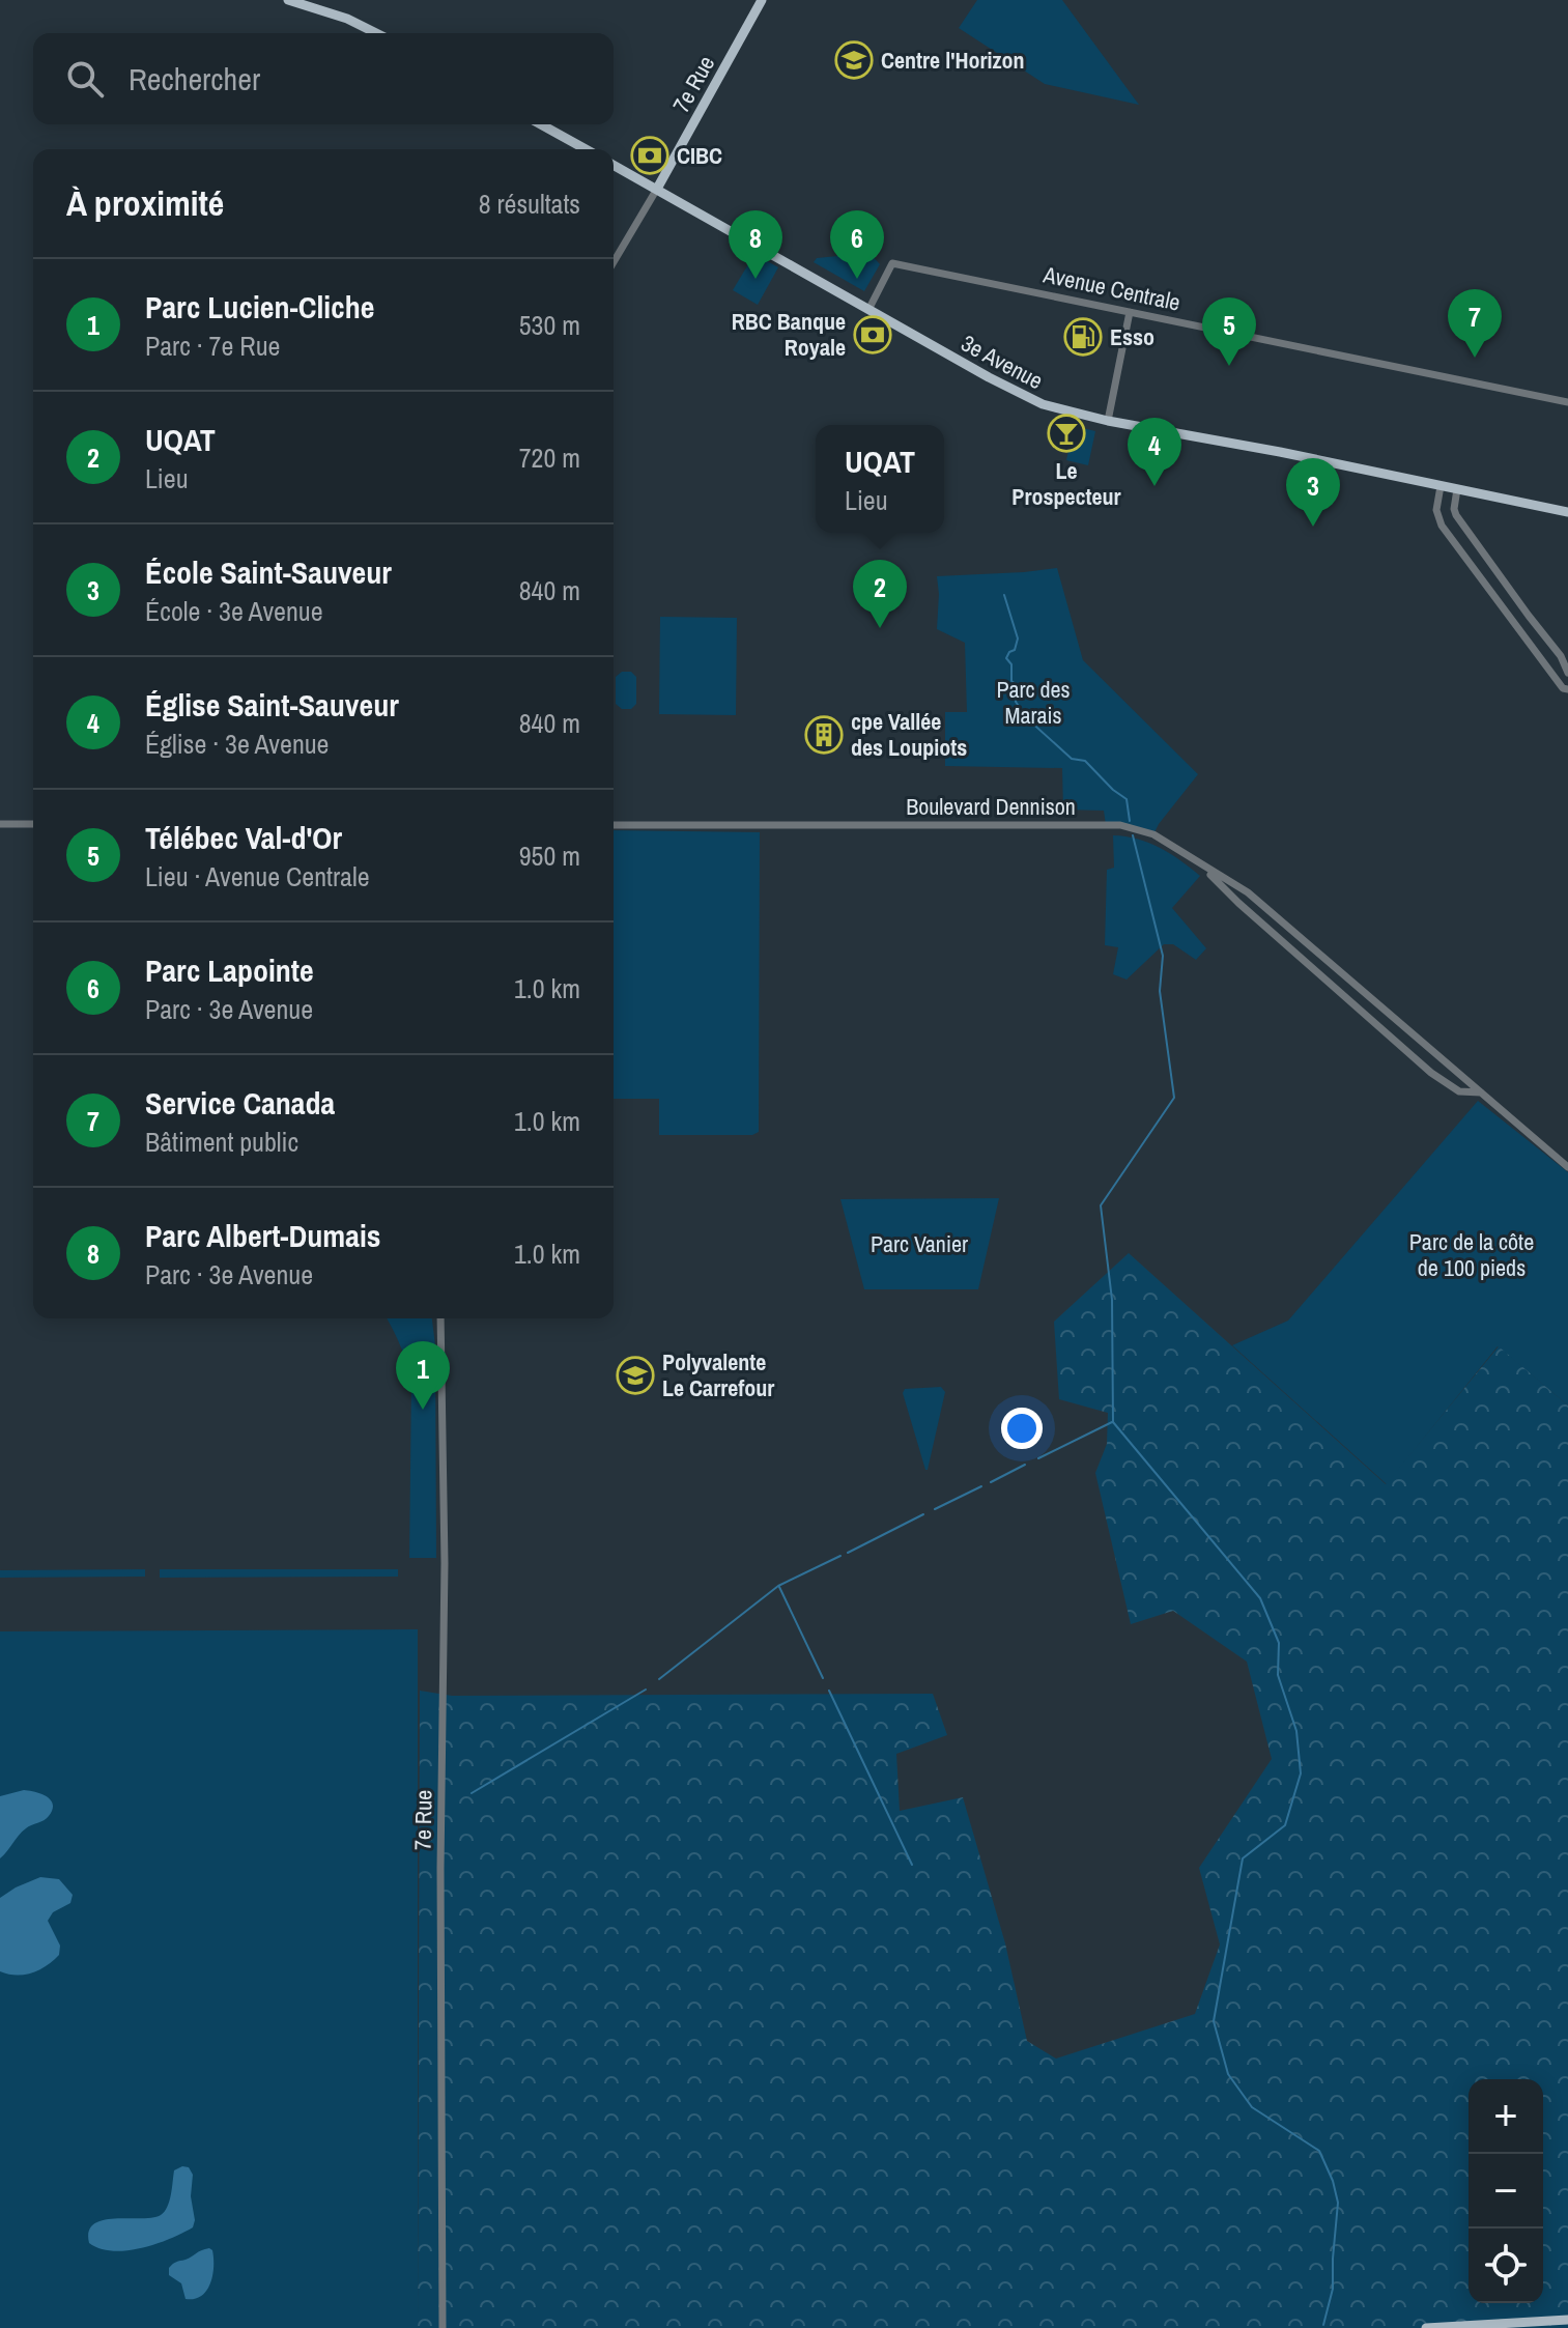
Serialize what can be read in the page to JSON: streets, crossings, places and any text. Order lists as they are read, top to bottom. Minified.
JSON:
{"streets":{"main road":["7e Rue","3e Avenue"],"street":["Avenue Centrale","Boulevard Dennison"]},"crossings":[["7e Rue","3e Avenue"],["Avenue Centrale","3e Avenue"]],"parks":["Parc des Marais","Parc de la côte de 100 pieds","Parc Vanier"],"places":{"school or university":["Centre l'Horizon","Polyvalente Le Carrefour"],"bank":["CIBC","RBC Banque Royale"],"fuel station":["Esso"],"bar":["Le Prospecteur"],"building":["cpe Vallée des Loupiots"]},"page":{"search":"Rechercher","heading":["À proximité","8 résultats"],"pins":["6","8","7","5","4","3","2","1"],"list":[{"mark":"1","name":"Parc Lucien-Cliche","note":"Parc · 7e Rue","value":"530 m"},{"mark":"2","name":"UQAT","note":"Lieu","value":"720 m"},{"mark":"3","name":"École Saint-Sauveur","note":"École · 3e Avenue","value":"840 m"},{"mark":"4","name":"Église Saint-Sauveur","note":"Église · 3e Avenue","value":"840 m"},{"mark":"5","name":"Télébec Val-d'Or","note":"Lieu · Avenue Centrale","value":"950 m"},{"mark":"6","name":"Parc Lapointe","note":"Parc · 3e Avenue","value":"1.0 km"},{"mark":"7","name":"Service Canada","note":"Bâtiment public","value":"1.0 km"},{"mark":"8","name":"Parc Albert-Dumais","note":"Parc · 3e Avenue","value":"1.0 km"}],"popup":["UQAT","Lieu"],"map_buttons":["+","−"]}}
